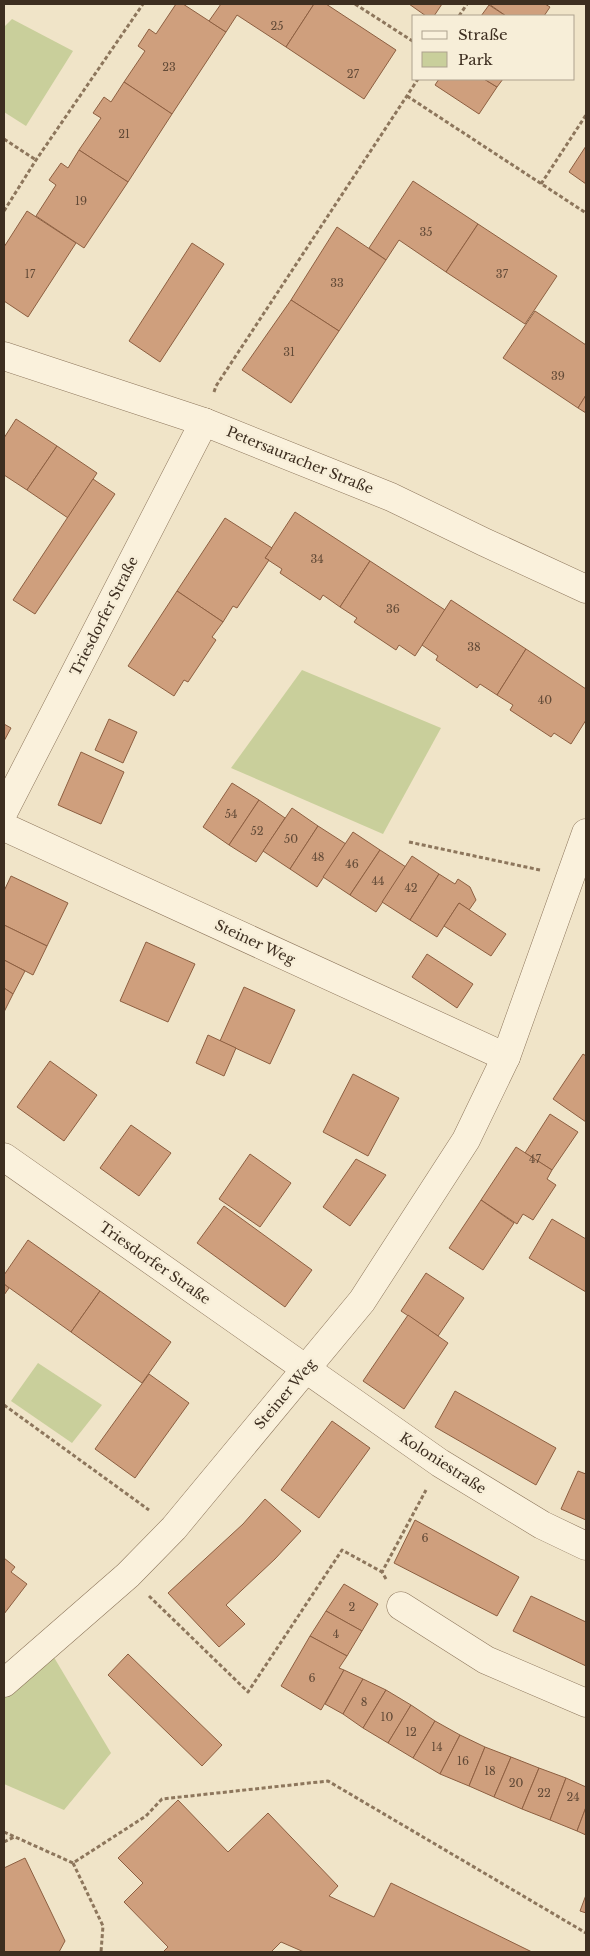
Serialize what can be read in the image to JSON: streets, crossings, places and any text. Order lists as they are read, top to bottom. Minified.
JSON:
{"streets":{"street":["Petersauracher Straße","Triesdorfer Straße","Steiner Weg","Koloniestraße"]},"crossings":[["Petersauracher Straße","Triesdorfer Straße"],["Triesdorfer Straße","Steiner Weg"],["Triesdorfer Straße","Koloniestraße"],["Steiner Weg","Koloniestraße"]],"house_numbers":["25","23","27","21","19","35","17","37","33","31","39","34","36","38","40","54","52","50","48","46","44","42","47","6","2","4","6","8","10","12","14","16","18","20","22","24"],"legend":["Straße","Park"]}
